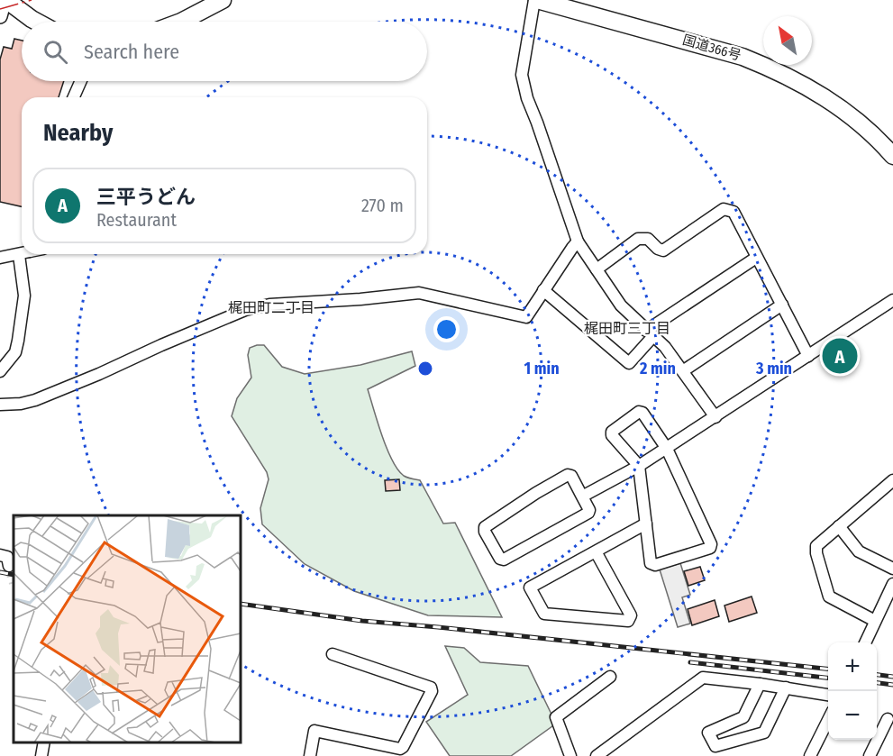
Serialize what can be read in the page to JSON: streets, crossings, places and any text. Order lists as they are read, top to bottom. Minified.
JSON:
{"streets":{"highway":["国道366号"]},"districts":["梶田町二丁目","梶田町三丁目"],"north":"top left","page":{"search":"Search here","heading":"Nearby","list":[{"mark":"A","name":"三平うどん","note":"Restaurant","value":"270 m"}],"pins":"A","map_buttons":["+","−"]},"rings":["1 min","2 min","3 min"]}
